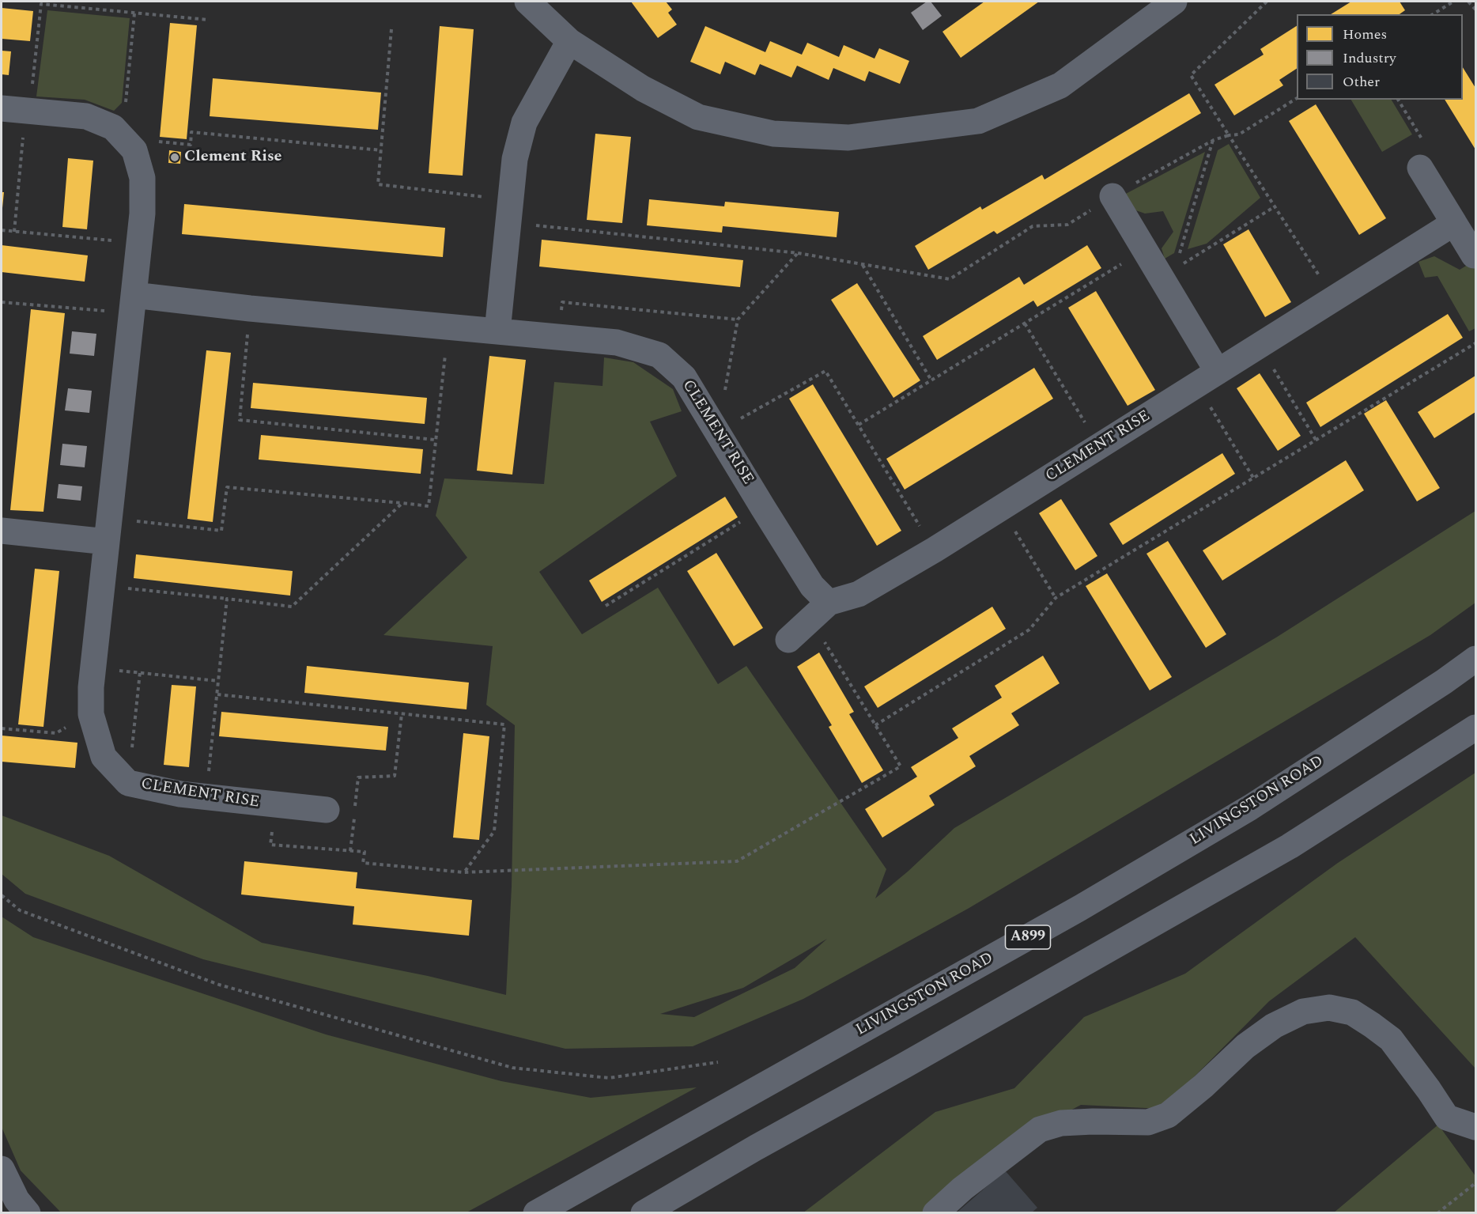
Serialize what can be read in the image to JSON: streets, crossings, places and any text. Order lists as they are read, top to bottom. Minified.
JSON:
{"streets":{"street":["CLEMENT RISE","LIVINGSTON ROAD","A899"]},"places":["Clement Rise"],"legend":["Homes","Industry","Other"]}
